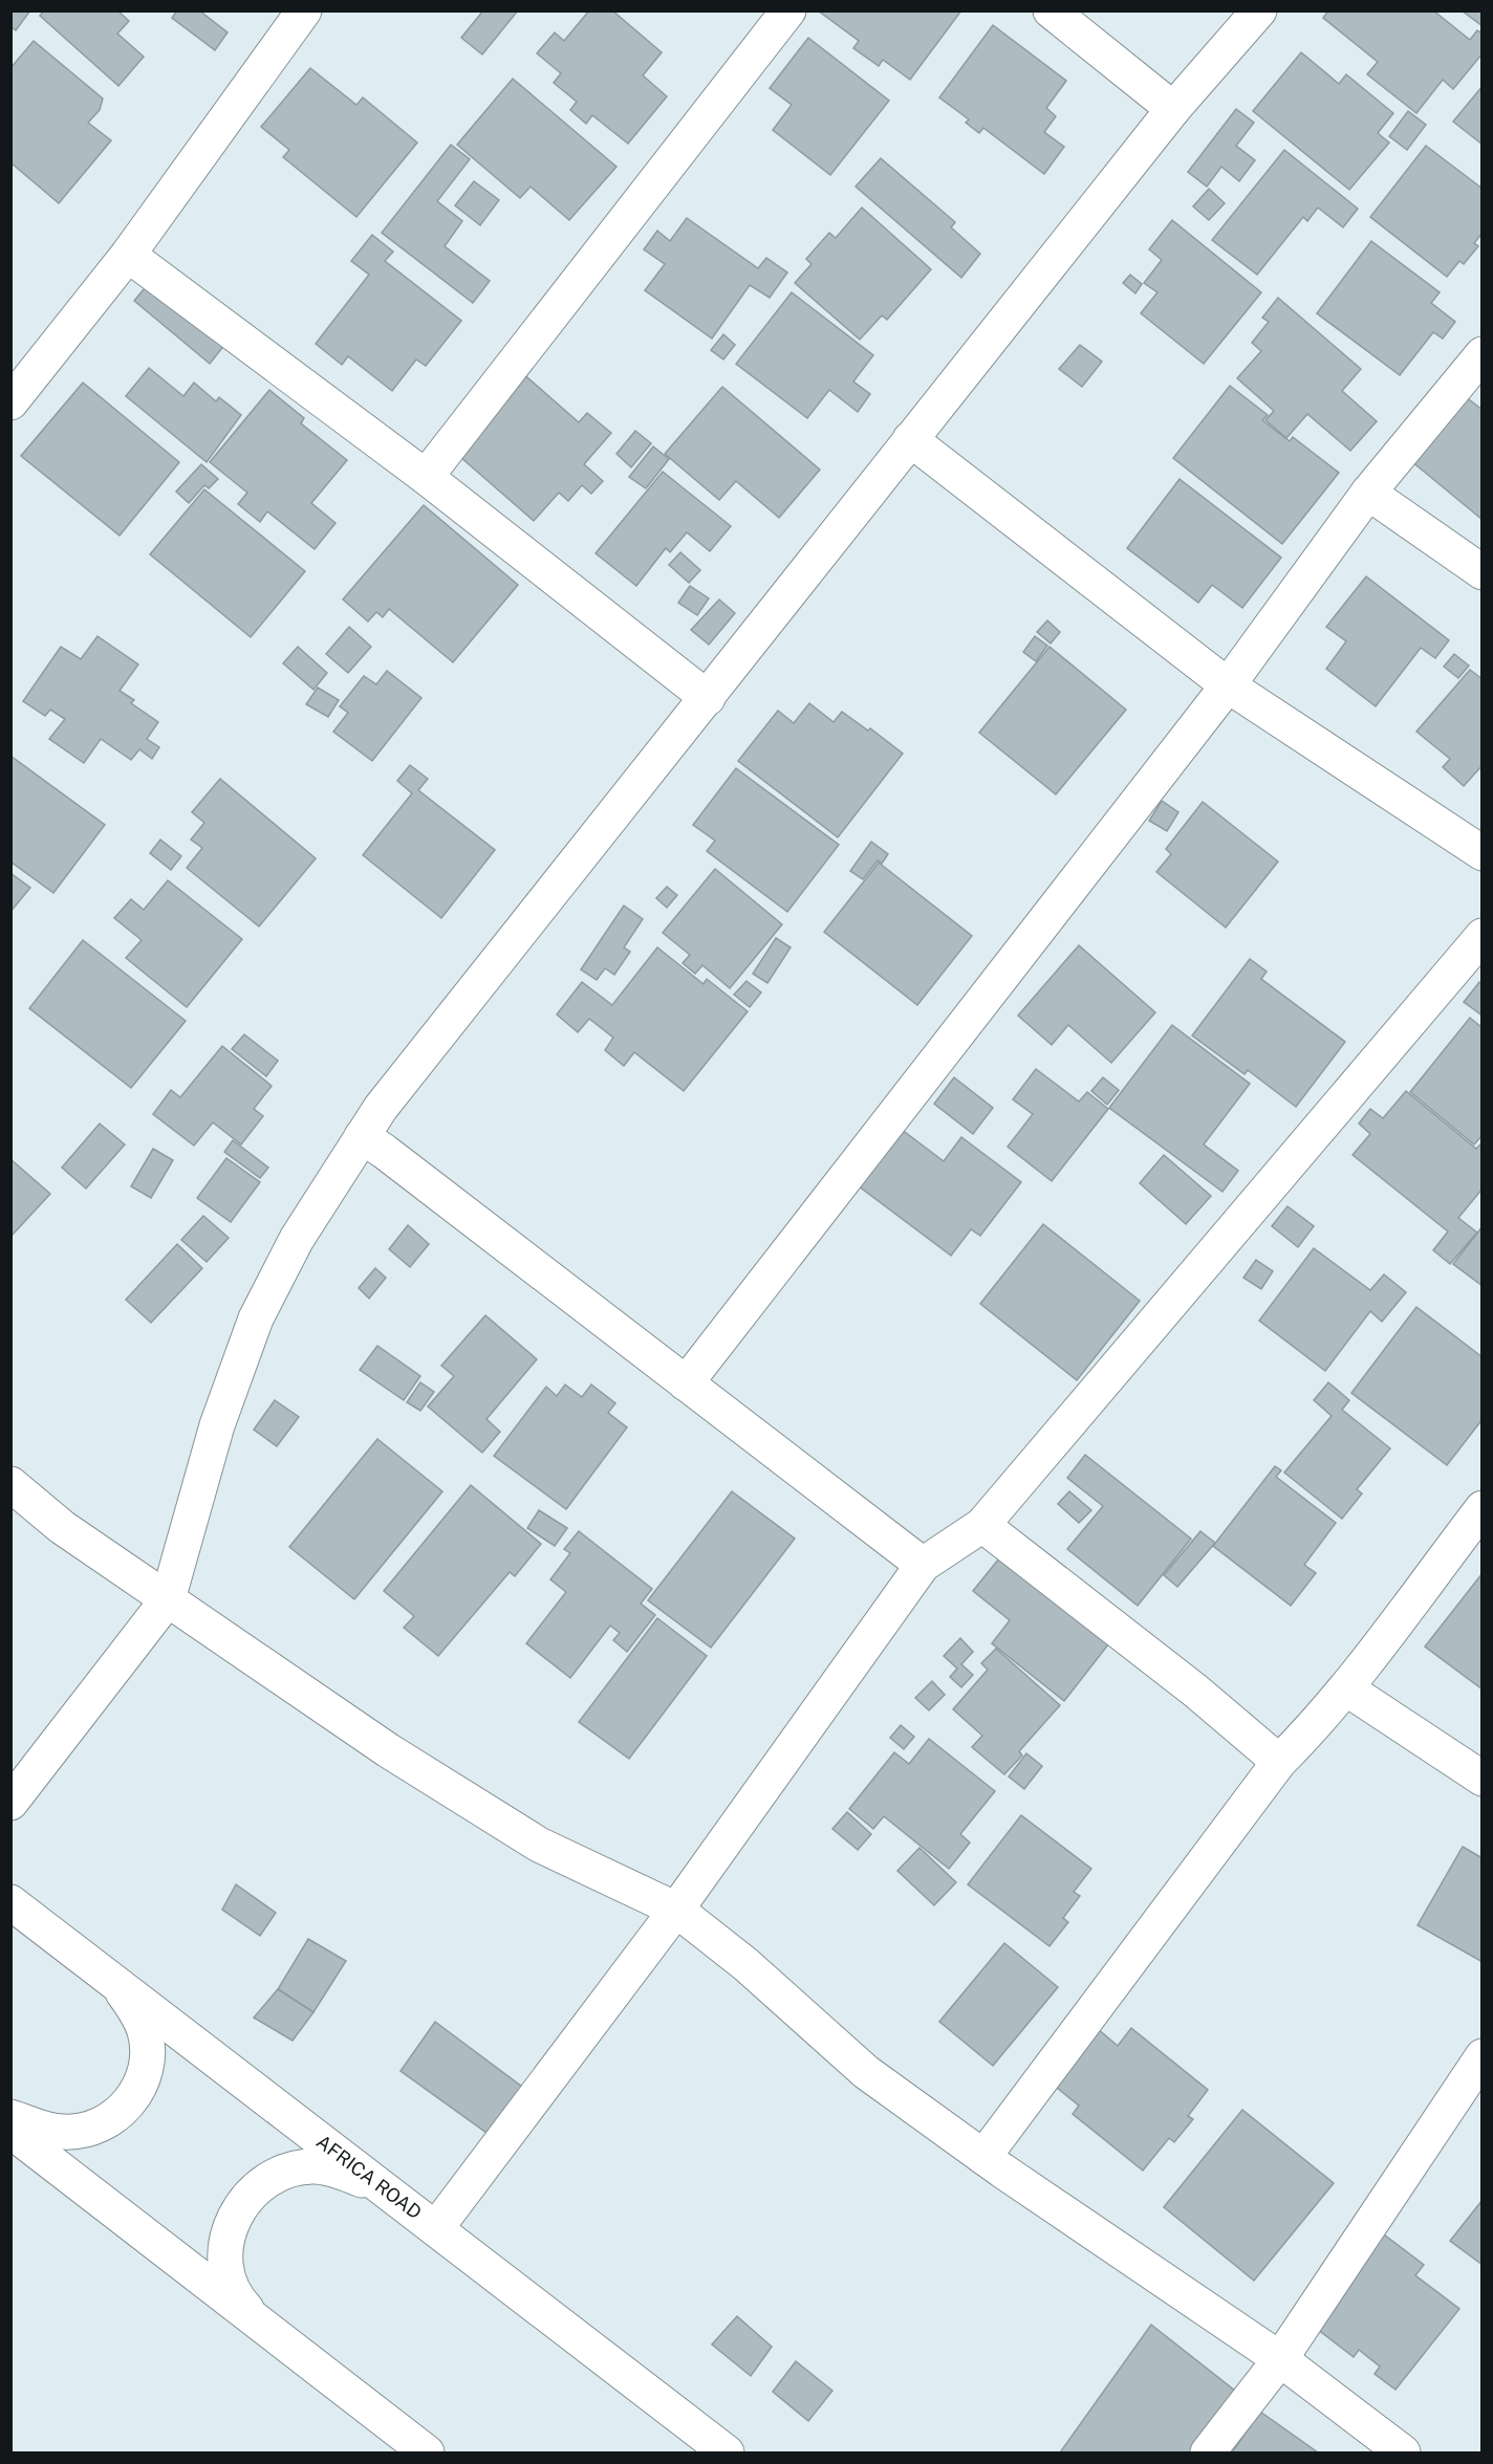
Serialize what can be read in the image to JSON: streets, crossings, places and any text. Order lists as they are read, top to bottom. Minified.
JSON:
{"streets":{"street":["AFRICA ROAD"]}}
